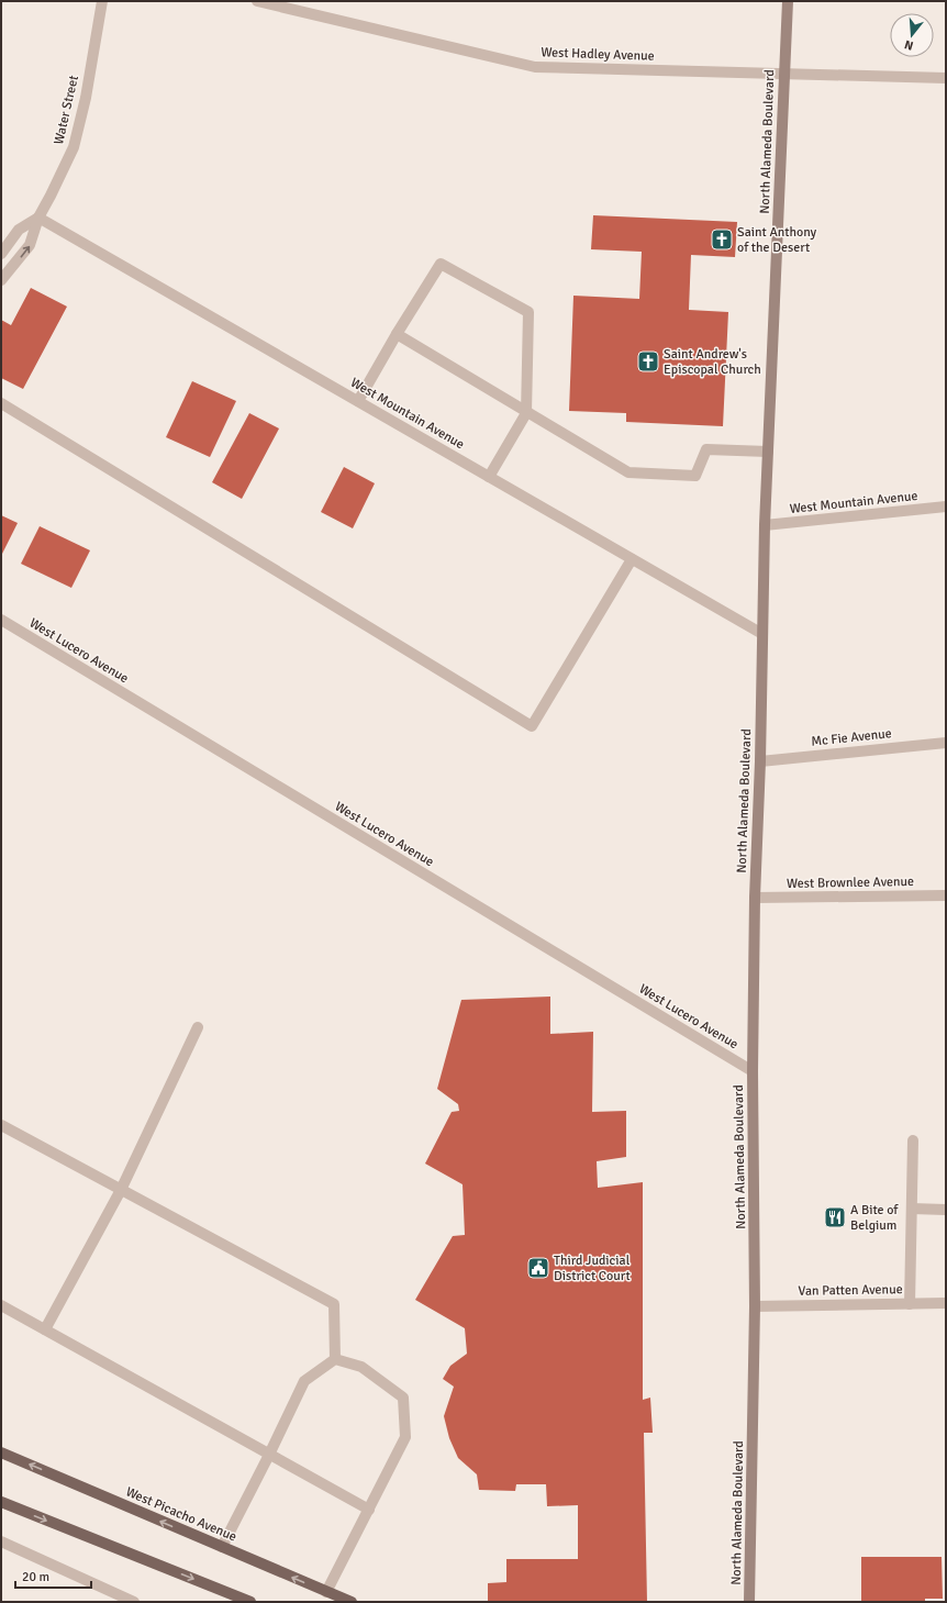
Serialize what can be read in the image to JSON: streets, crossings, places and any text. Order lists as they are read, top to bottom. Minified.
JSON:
{"streets":{"main road":["North Alameda Boulevard","West Picacho Avenue"],"street":["West Hadley Avenue","Water Street","West Mountain Avenue","West Lucero Avenue","Mc Fie Avenue","West Brownlee Avenue","Van Patten Avenue"]},"crossings":[["West Hadley Avenue","North Alameda Boulevard"],["Water Street","West Mountain Avenue"],["North Alameda Boulevard","West Mountain Avenue"],["North Alameda Boulevard","West Lucero Avenue"],["North Alameda Boulevard","Mc Fie Avenue"],["North Alameda Boulevard","West Brownlee Avenue"],["North Alameda Boulevard","Van Patten Avenue"]],"places":{"church":["Saint Anthony of the Desert","Saint Andrew's Episcopal Church"],"restaurant":["A Bite of Belgium"],"public building":["Third Judicial District Court"]},"scale_bar":"20 m","north":"bottom"}
